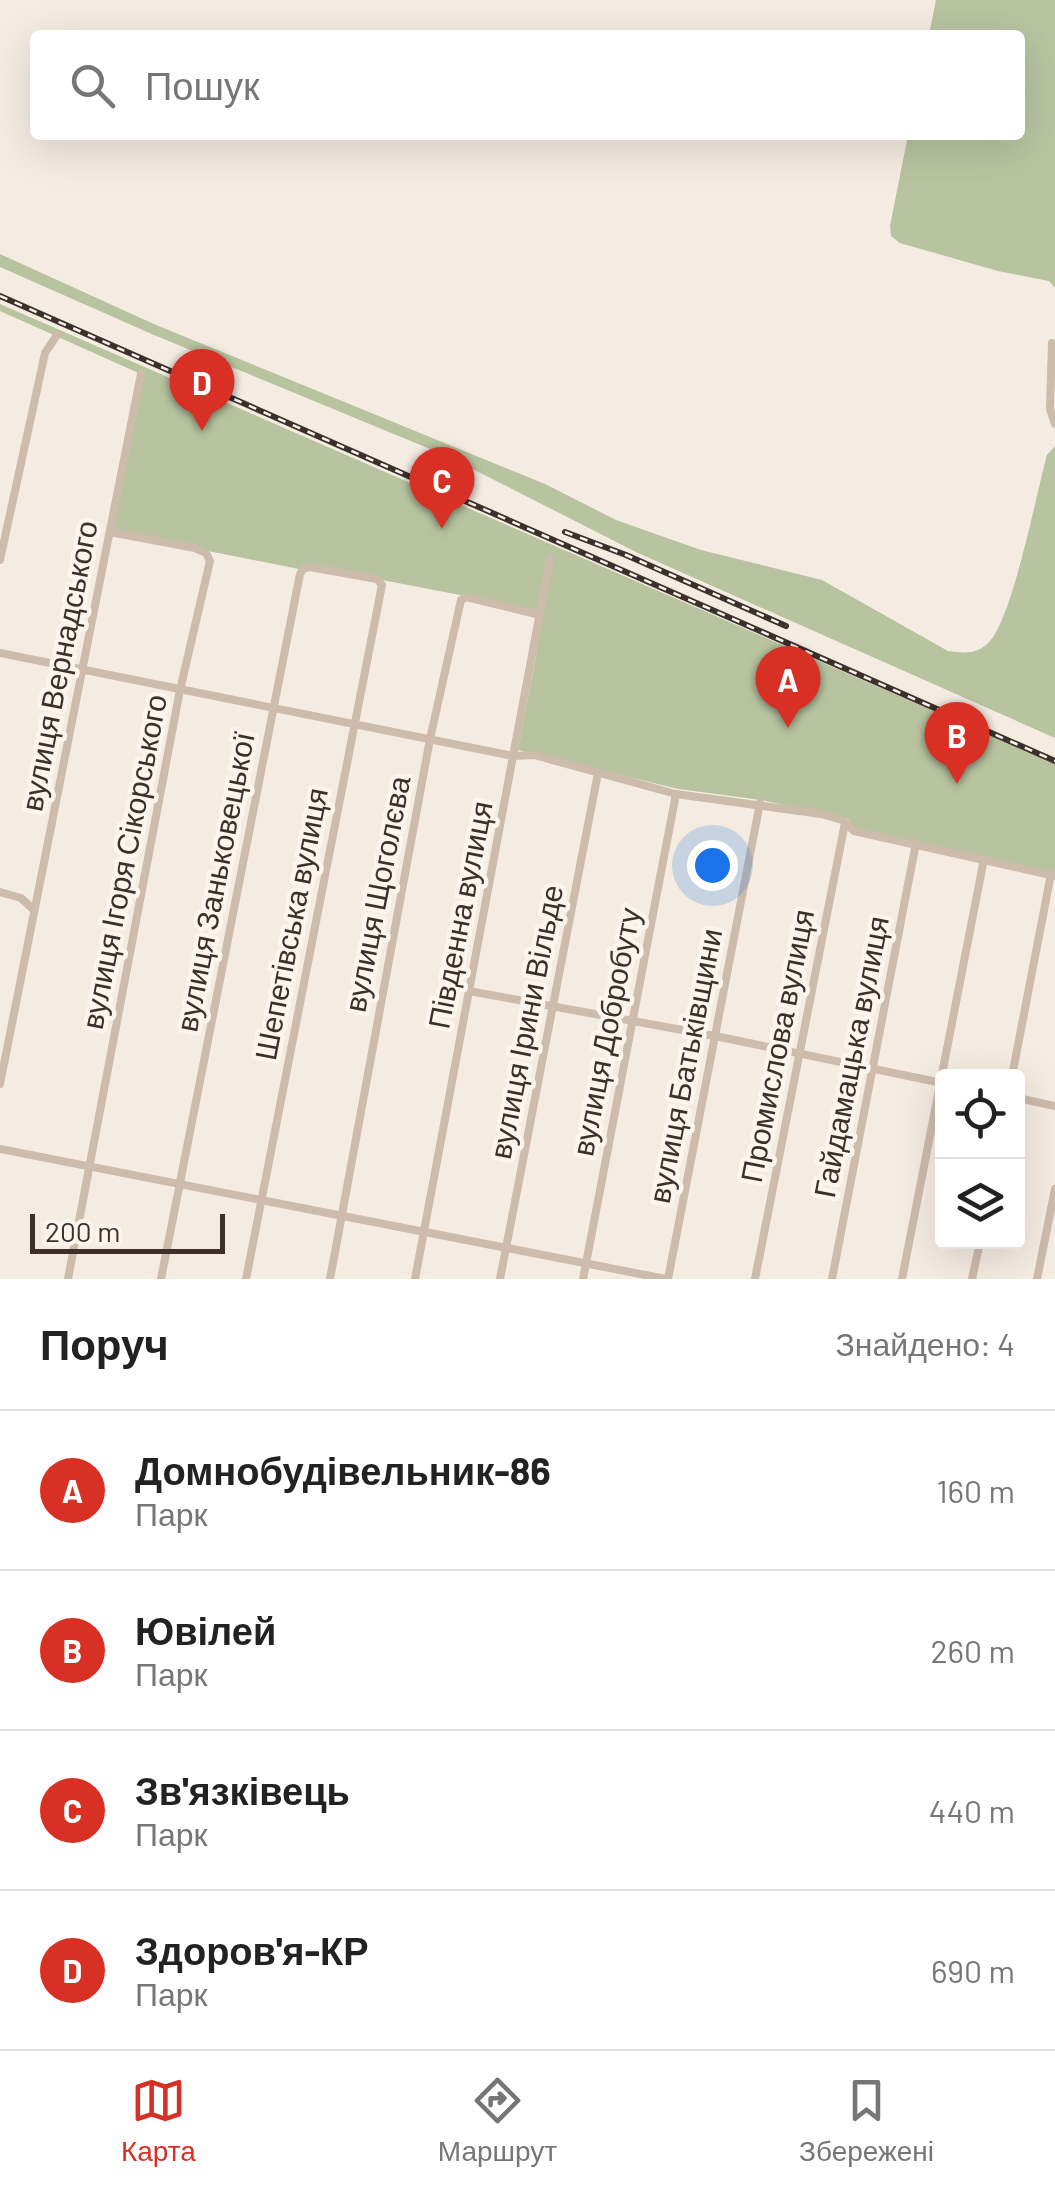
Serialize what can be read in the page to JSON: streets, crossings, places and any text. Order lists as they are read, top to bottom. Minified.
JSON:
{"streets":{"street":["вулиця Вернадського","вулиця Ігоря Сікорського","вулиця Заньковецької","вулиця Щоголєва","Південна вулиця","Шепетівська вулиця","вулиця Ірини Вільде","вулиця Добробуту","Промислова вулиця","Гайдамацька вулиця","вулиця Батьківщини"]},"crossings":[["вулиця Вернадського","вулиця Ігоря Сікорського"],["вулиця Заньковецької","Шепетівська вулиця"],["вулиця Щоголєва","Південна вулиця"]],"scale_bar":"200 m","page":{"search":"Пошук","pins":["D","C","A","B"],"scale":"200 m","heading":["Поруч","Знайдено: 4"],"list":[{"mark":"A","name":"Домнобудівельник-86","note":"Парк","value":"160 m"},{"mark":"B","name":"Ювілей","note":"Парк","value":"260 m"},{"mark":"C","name":"Зв'язківець","note":"Парк","value":"440 m"},{"mark":"D","name":"Здоров'я-КР","note":"Парк","value":"690 m"}],"nav":["Карта","Маршрут","Збережені"]}}
